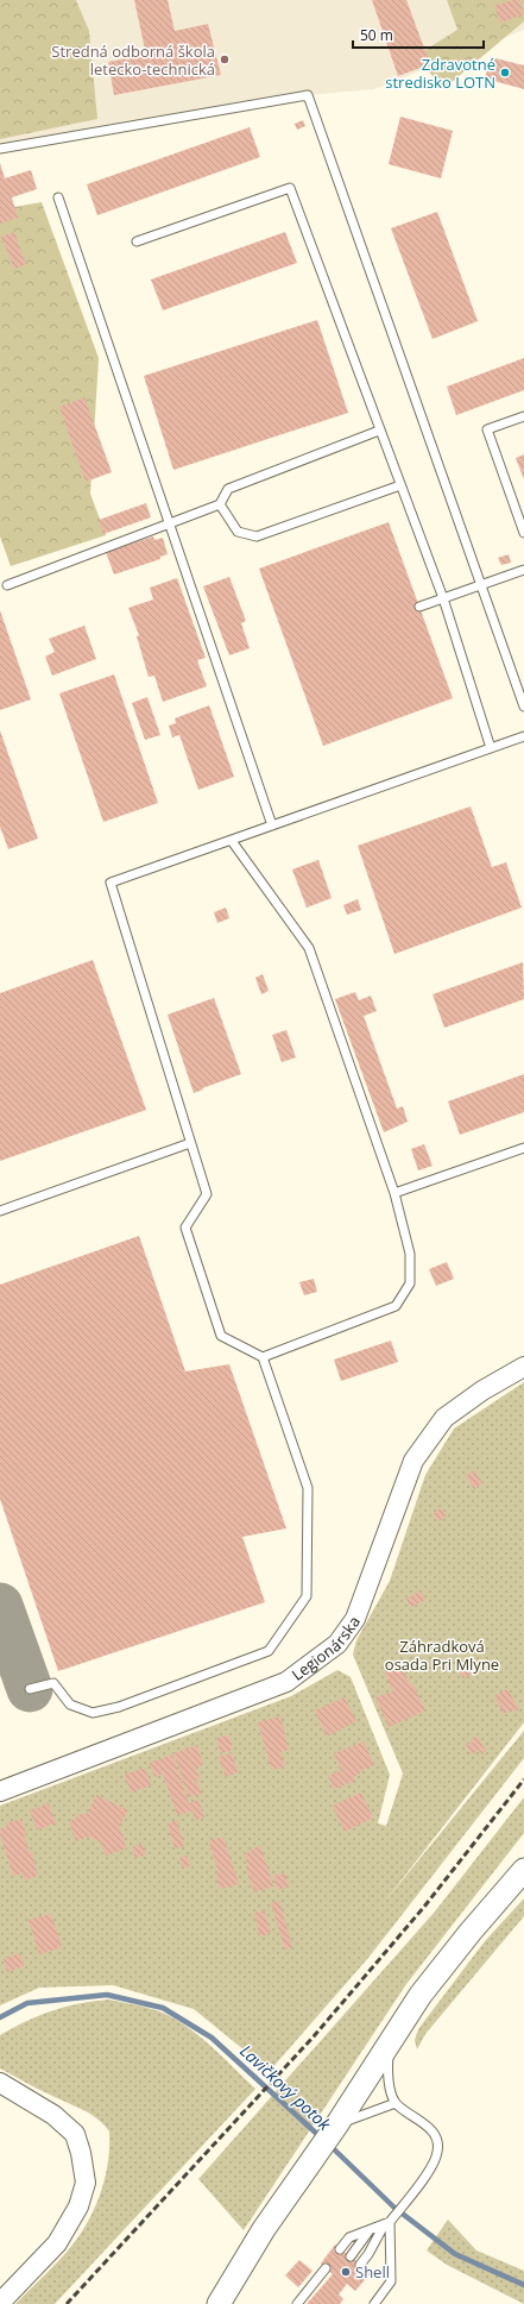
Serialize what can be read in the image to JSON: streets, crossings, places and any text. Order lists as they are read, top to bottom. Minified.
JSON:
{"streets":{"street":["Legionárska"]},"water":["Lavičkový potok"],"parks":["Záhradková osada Pri Mlyne"],"places":["Stredná odborná škola letecko-technická","Zdravotné stredisko LOTN","Shell"],"scale_bar":"50 m"}
